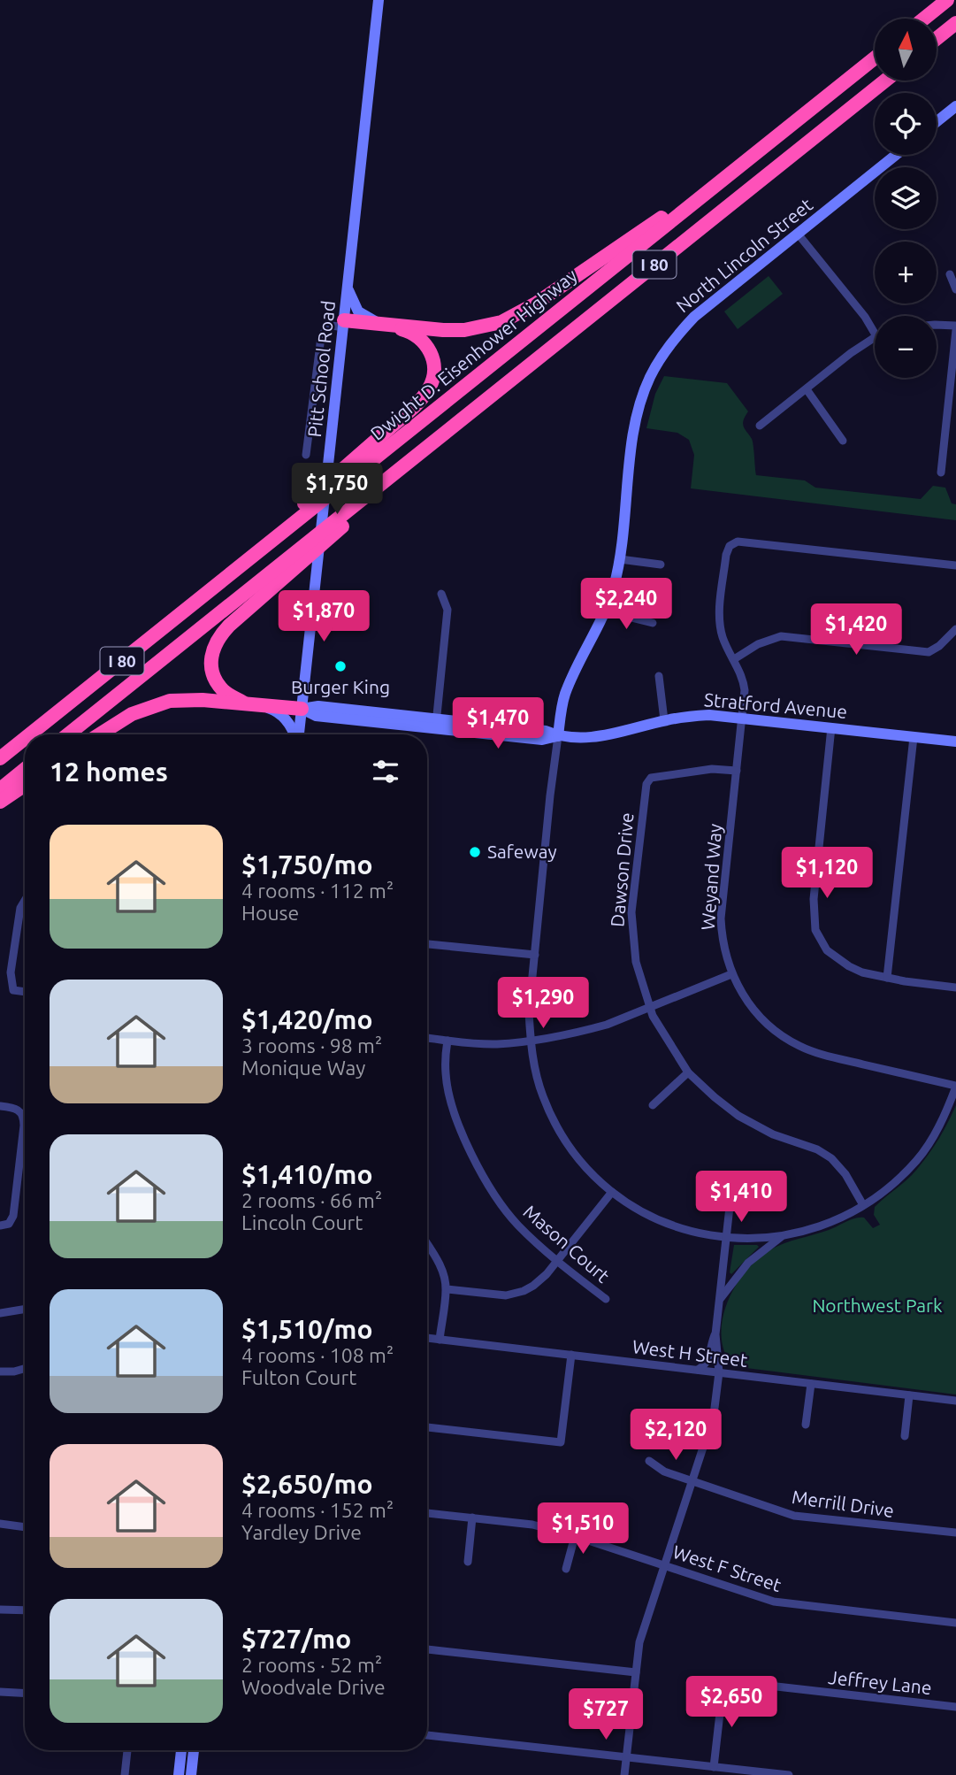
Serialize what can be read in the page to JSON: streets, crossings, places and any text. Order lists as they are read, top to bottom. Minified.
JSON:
{"streets":{"highway":["I 80","Dwight D. Eisenhower Highway"],"street":["North Lincoln Street","Pitt School Road","Stratford Avenue","Dawson Drive","Weyand Way","Mason Court","West H Street","Merrill Drive","West F Street","Jeffrey Lane"]},"crossings":[["North Lincoln Street","Stratford Avenue"],["Pitt School Road","Stratford Avenue"],["Stratford Avenue","Weyand Way"],["Dawson Drive","Weyand Way"]],"parks":["Northwest Park"],"places":["Burger King","Safeway"],"north":"top","page":{"map_buttons":["+","−"],"price":["$1,750","$2,240","$1,870","$1,420","$1,470","$1,120","$1,290","$1,410","$2,120","$1,510","$2,650","$727"],"heading":"12 homes","list":[{"name":"$1,750/mo","note":"4 rooms · 112 m² · House"},{"name":"$1,420/mo","note":"3 rooms · 98 m² · Monique Way"},{"name":"$1,410/mo","note":"2 rooms · 66 m² · Lincoln Court"},{"name":"$1,510/mo","note":"4 rooms · 108 m² · Fulton Court"},{"name":"$2,650/mo","note":"4 rooms · 152 m² · Yardley Drive"},{"name":"$727/mo","note":"2 rooms · 52 m² · Woodvale Drive"}]}}
